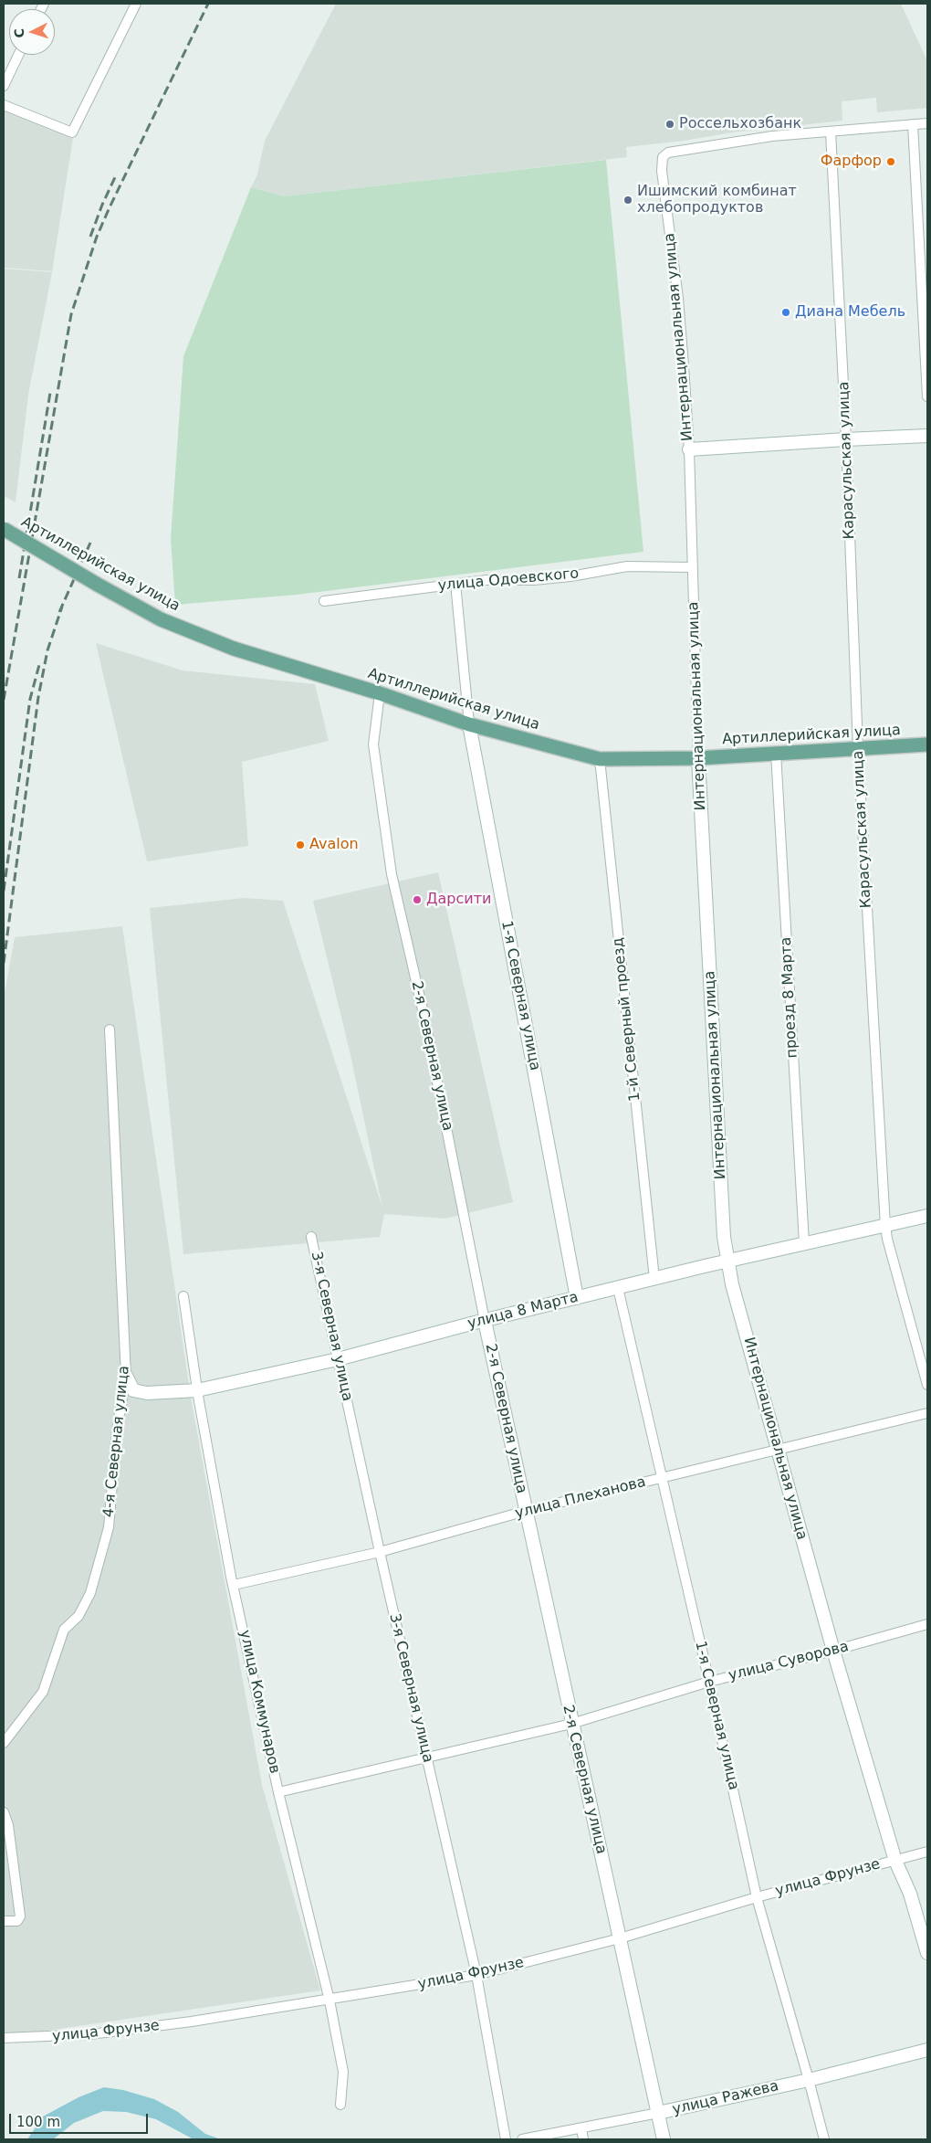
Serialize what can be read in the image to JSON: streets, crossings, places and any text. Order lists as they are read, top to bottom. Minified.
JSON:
{"streets":{"main road":["Артиллерийская улица"],"street":["Интернациональная улица","Карасульская улица","улица Одоевского","1-я Северная улица","проезд 8 Марта","1-й Северный проезд","2-я Северная улица","улица 8 Марта","3-я Северная улица","4-я Северная улица","улица Плеханова","улица Суворова","улица Коммунаров","улица Фрунзе","улица Ражева"]},"crossings":[["Интернациональная улица","Карасульская улица"],["Интернациональная улица","Артиллерийская улица"],["Интернациональная улица","улица Одоевского"],["Интернациональная улица","улица 8 Марта"],["Интернациональная улица","улица Плеханова"],["Интернациональная улица","улица Суворова"],["Интернациональная улица","улица Фрунзе"],["Карасульская улица","Артиллерийская улица"],["Карасульская улица","улица 8 Марта"],["Артиллерийская улица","1-я Северная улица"],["Артиллерийская улица","проезд 8 Марта"],["Артиллерийская улица","1-й Северный проезд"],["Артиллерийская улица","2-я Северная улица"],["улица Одоевского","1-я Северная улица"],["1-я Северная улица","улица 8 Марта"],["1-я Северная улица","улица Плеханова"],["1-я Северная улица","улица Суворова"],["1-я Северная улица","улица Фрунзе"],["1-я Северная улица","улица Ражева"],["проезд 8 Марта","улица 8 Марта"],["1-й Северный проезд","улица 8 Марта"],["2-я Северная улица","улица 8 Марта"],["2-я Северная улица","улица Плеханова"],["2-я Северная улица","улица Суворова"],["2-я Северная улица","улица Фрунзе"],["2-я Северная улица","улица Ражева"],["улица 8 Марта","3-я Северная улица"],["улица 8 Марта","улица Коммунаров"],["3-я Северная улица","улица Плеханова"],["3-я Северная улица","улица Суворова"],["3-я Северная улица","улица Фрунзе"],["улица Плеханова","улица Коммунаров"],["улица Суворова","улица Коммунаров"],["улица Коммунаров","улица Фрунзе"]],"places":["Россельхозбанк","Фарфор","Ишимский комбинат хлебопродуктов","Диана Мебель","Avalon","Дарсити"],"scale_bar":"100 m","north":"left"}
